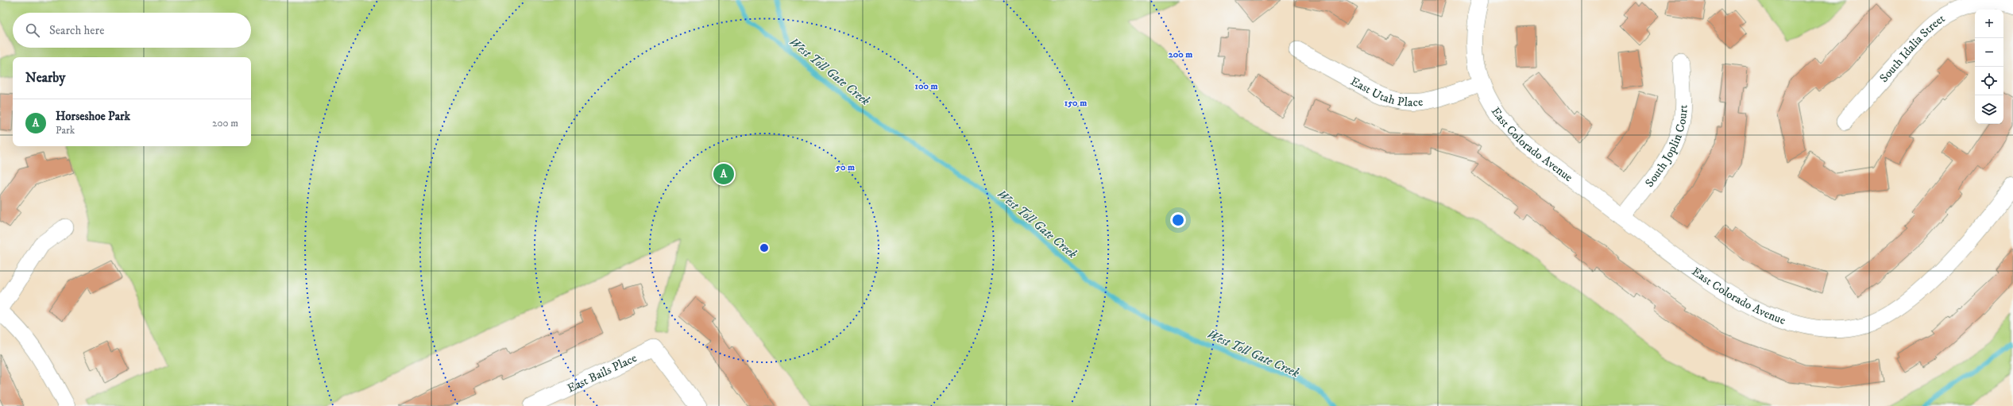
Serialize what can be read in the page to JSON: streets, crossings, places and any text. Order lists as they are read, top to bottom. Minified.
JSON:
{"streets":{"street":["South Idalia Street","East Utah Place","East Colorado Avenue","South Joplin Court","East Bails Place"]},"crossings":[["East Utah Place","East Colorado Avenue"],["East Colorado Avenue","South Joplin Court"]],"water":["West Toll Gate Creek"],"page":{"map_buttons":["+","−"],"search":"Search here","heading":"Nearby","list":[{"mark":"A","name":"Horseshoe Park","note":"Park","value":"200 m"}],"pins":"A"},"rings":["200 m","100 m","150 m","50 m"]}
